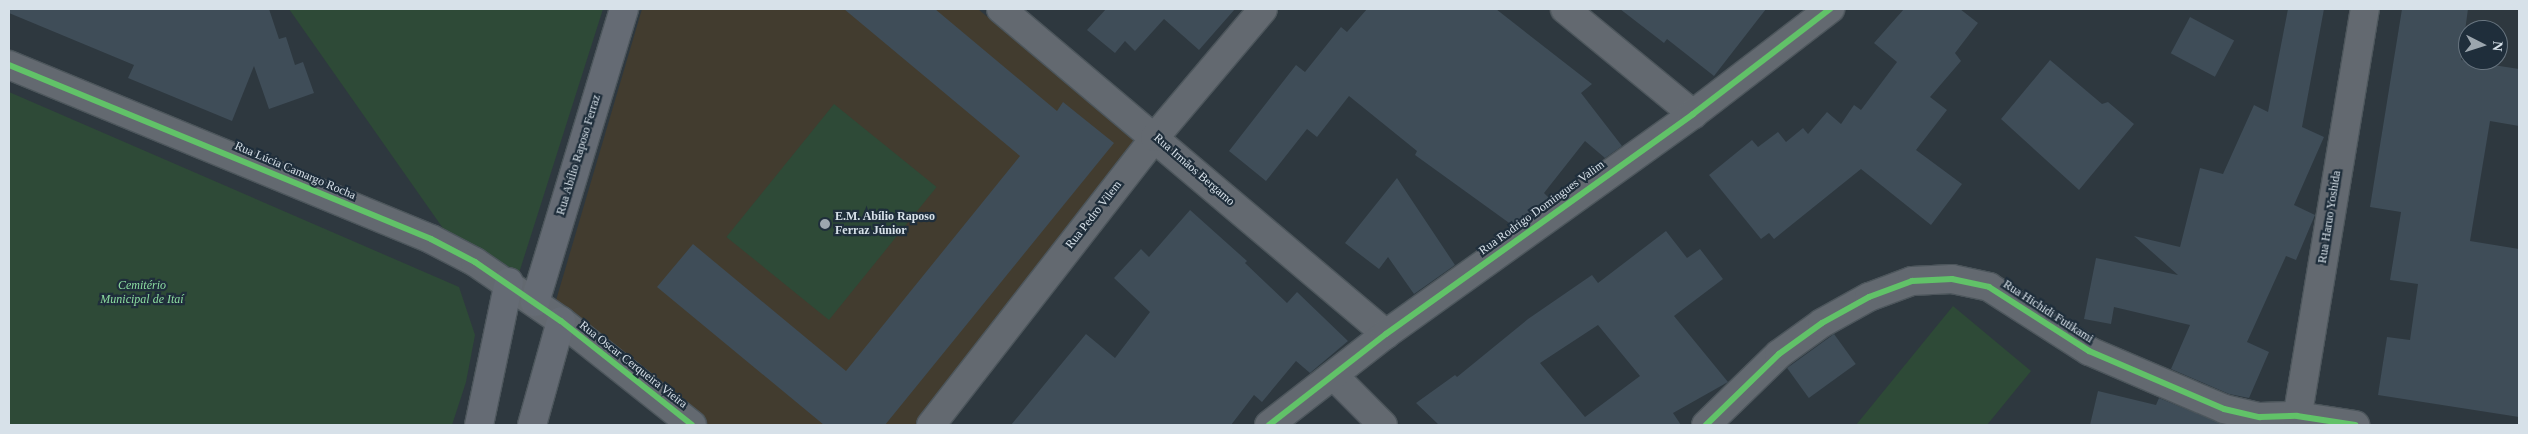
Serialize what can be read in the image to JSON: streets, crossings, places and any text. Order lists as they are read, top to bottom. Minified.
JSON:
{"streets":{"street":["Rua Abílio Raposo Ferraz","Rua Irmãos Bergamo","Rua Lúcia Camargo Rocha","Rua Rodrigo Domingues Valim","Rua Pedro Vilem","Rua Haruo Yoshida","Rua Hichidi Futikami","Rua Oscar Cerqueira Vieira"]},"crossings":[["Rua Abílio Raposo Ferraz","Rua Lúcia Camargo Rocha"],["Rua Irmãos Bergamo","Rua Rodrigo Domingues Valim"],["Rua Irmãos Bergamo","Rua Pedro Vilem"],["Rua Lúcia Camargo Rocha","Rua Oscar Cerqueira Vieira"],["Rua Haruo Yoshida","Rua Hichidi Futikami"]],"parks":["Cemitério Municipal de Itaí"],"places":["E.M. Abílio Raposo Ferraz Júnior"],"north":"right"}
